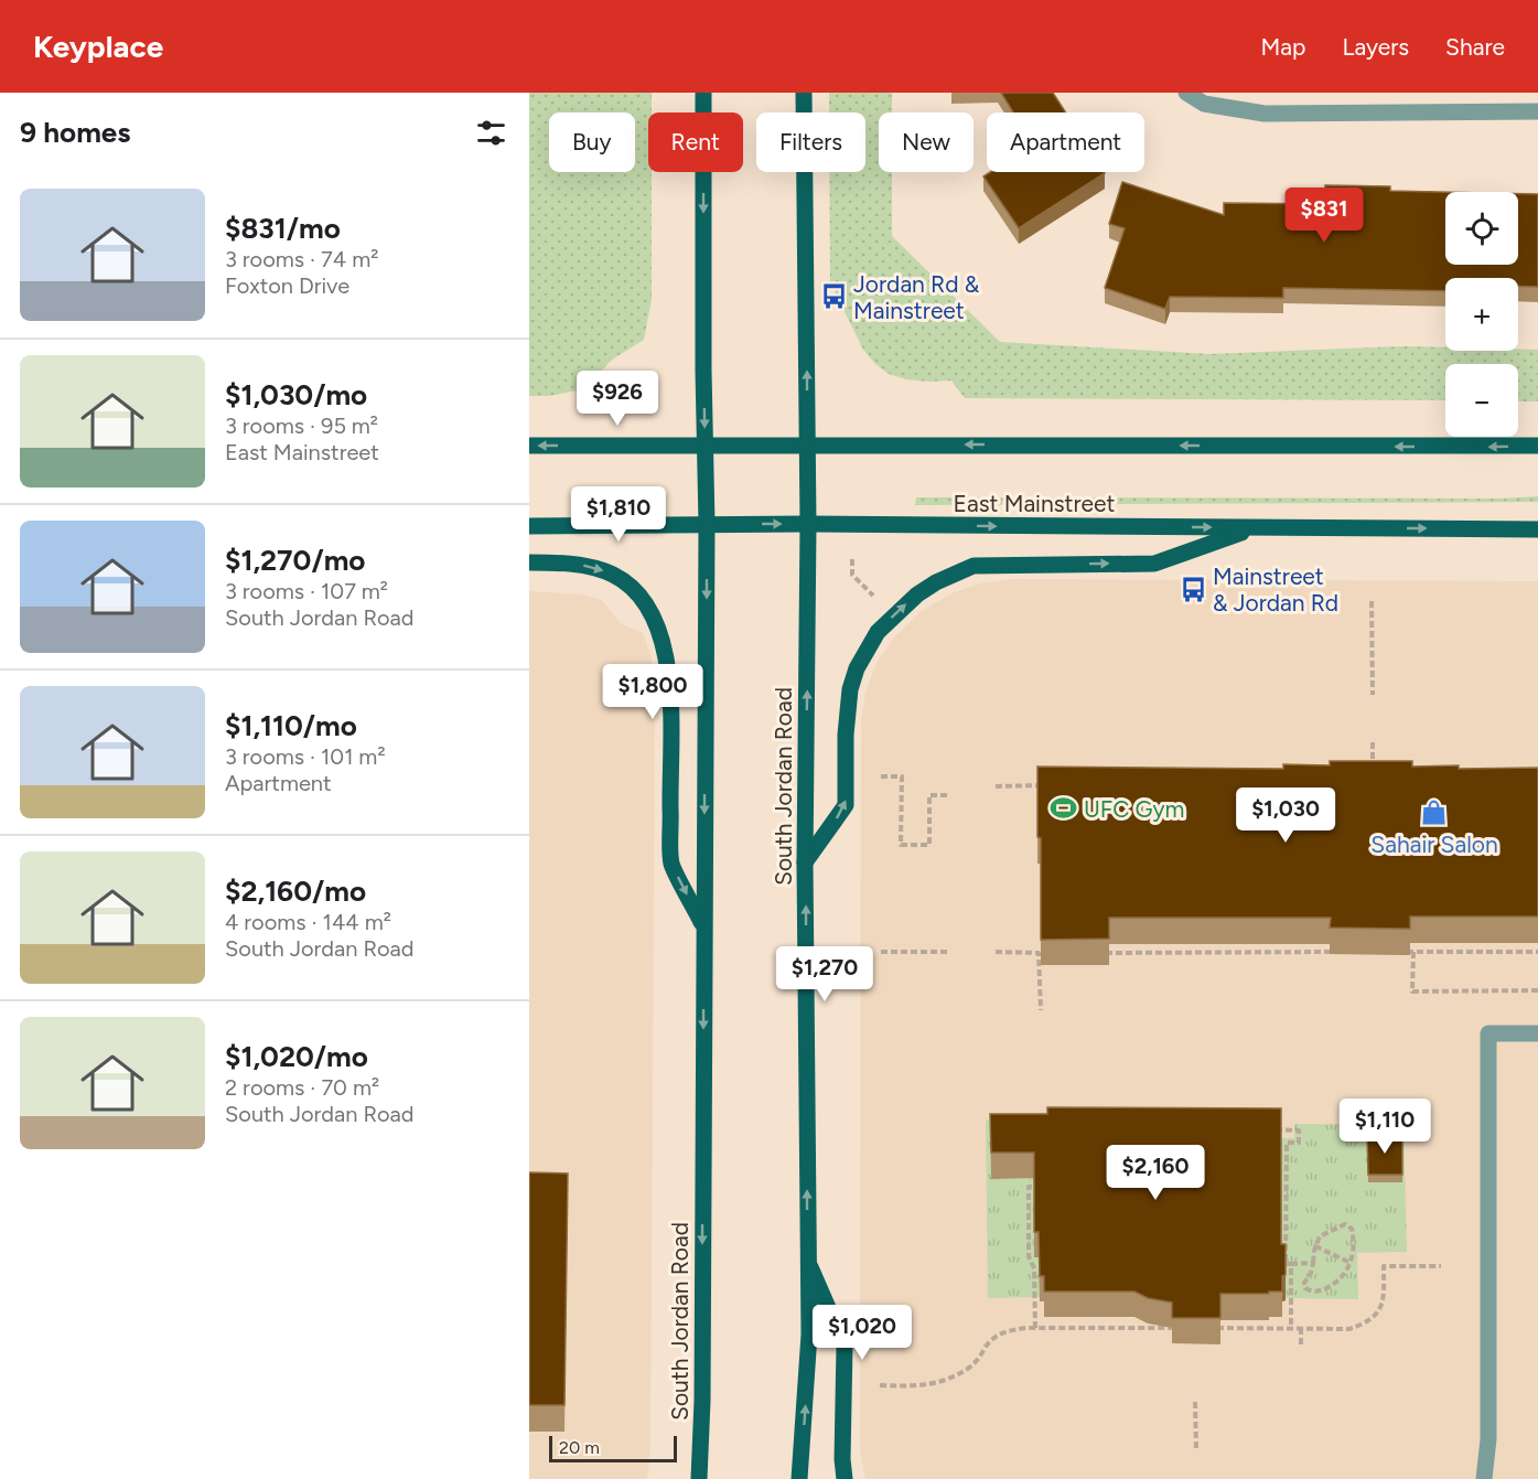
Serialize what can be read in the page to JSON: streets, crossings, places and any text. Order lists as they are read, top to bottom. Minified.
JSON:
{"streets":{"main road":["East Mainstreet","South Jordan Road"]},"crossings":[["East Mainstreet","South Jordan Road"]],"places":{"bus stop":["Jordan Rd & Mainstreet","Mainstreet & Jordan Rd"],"sports":["UFC Gym"],"shop":["Sahair Salon"]},"scale_bar":"20 m","page":{"header":"Keyplace","nav":["Map","Layers","Share"],"heading":"9 homes","chip":["Buy","Rent","Filters","New","Apartment"],"list":[{"name":"$831/mo","note":"3 rooms · 74 m² · Foxton Drive"},{"name":"$1,030/mo","note":"3 rooms · 95 m² · East Mainstreet"},{"name":"$1,270/mo","note":"3 rooms · 107 m² · South Jordan Road"},{"name":"$1,110/mo","note":"3 rooms · 101 m² · Apartment"},{"name":"$2,160/mo","note":"4 rooms · 144 m² · South Jordan Road"},{"name":"$1,020/mo","note":"2 rooms · 70 m² · South Jordan Road"}],"price":["$831","$926","$1,810","$1,800","$1,030","$1,270","$1,110","$2,160","$1,020"],"map_buttons":["+","−"],"scale":"20 m"}}
